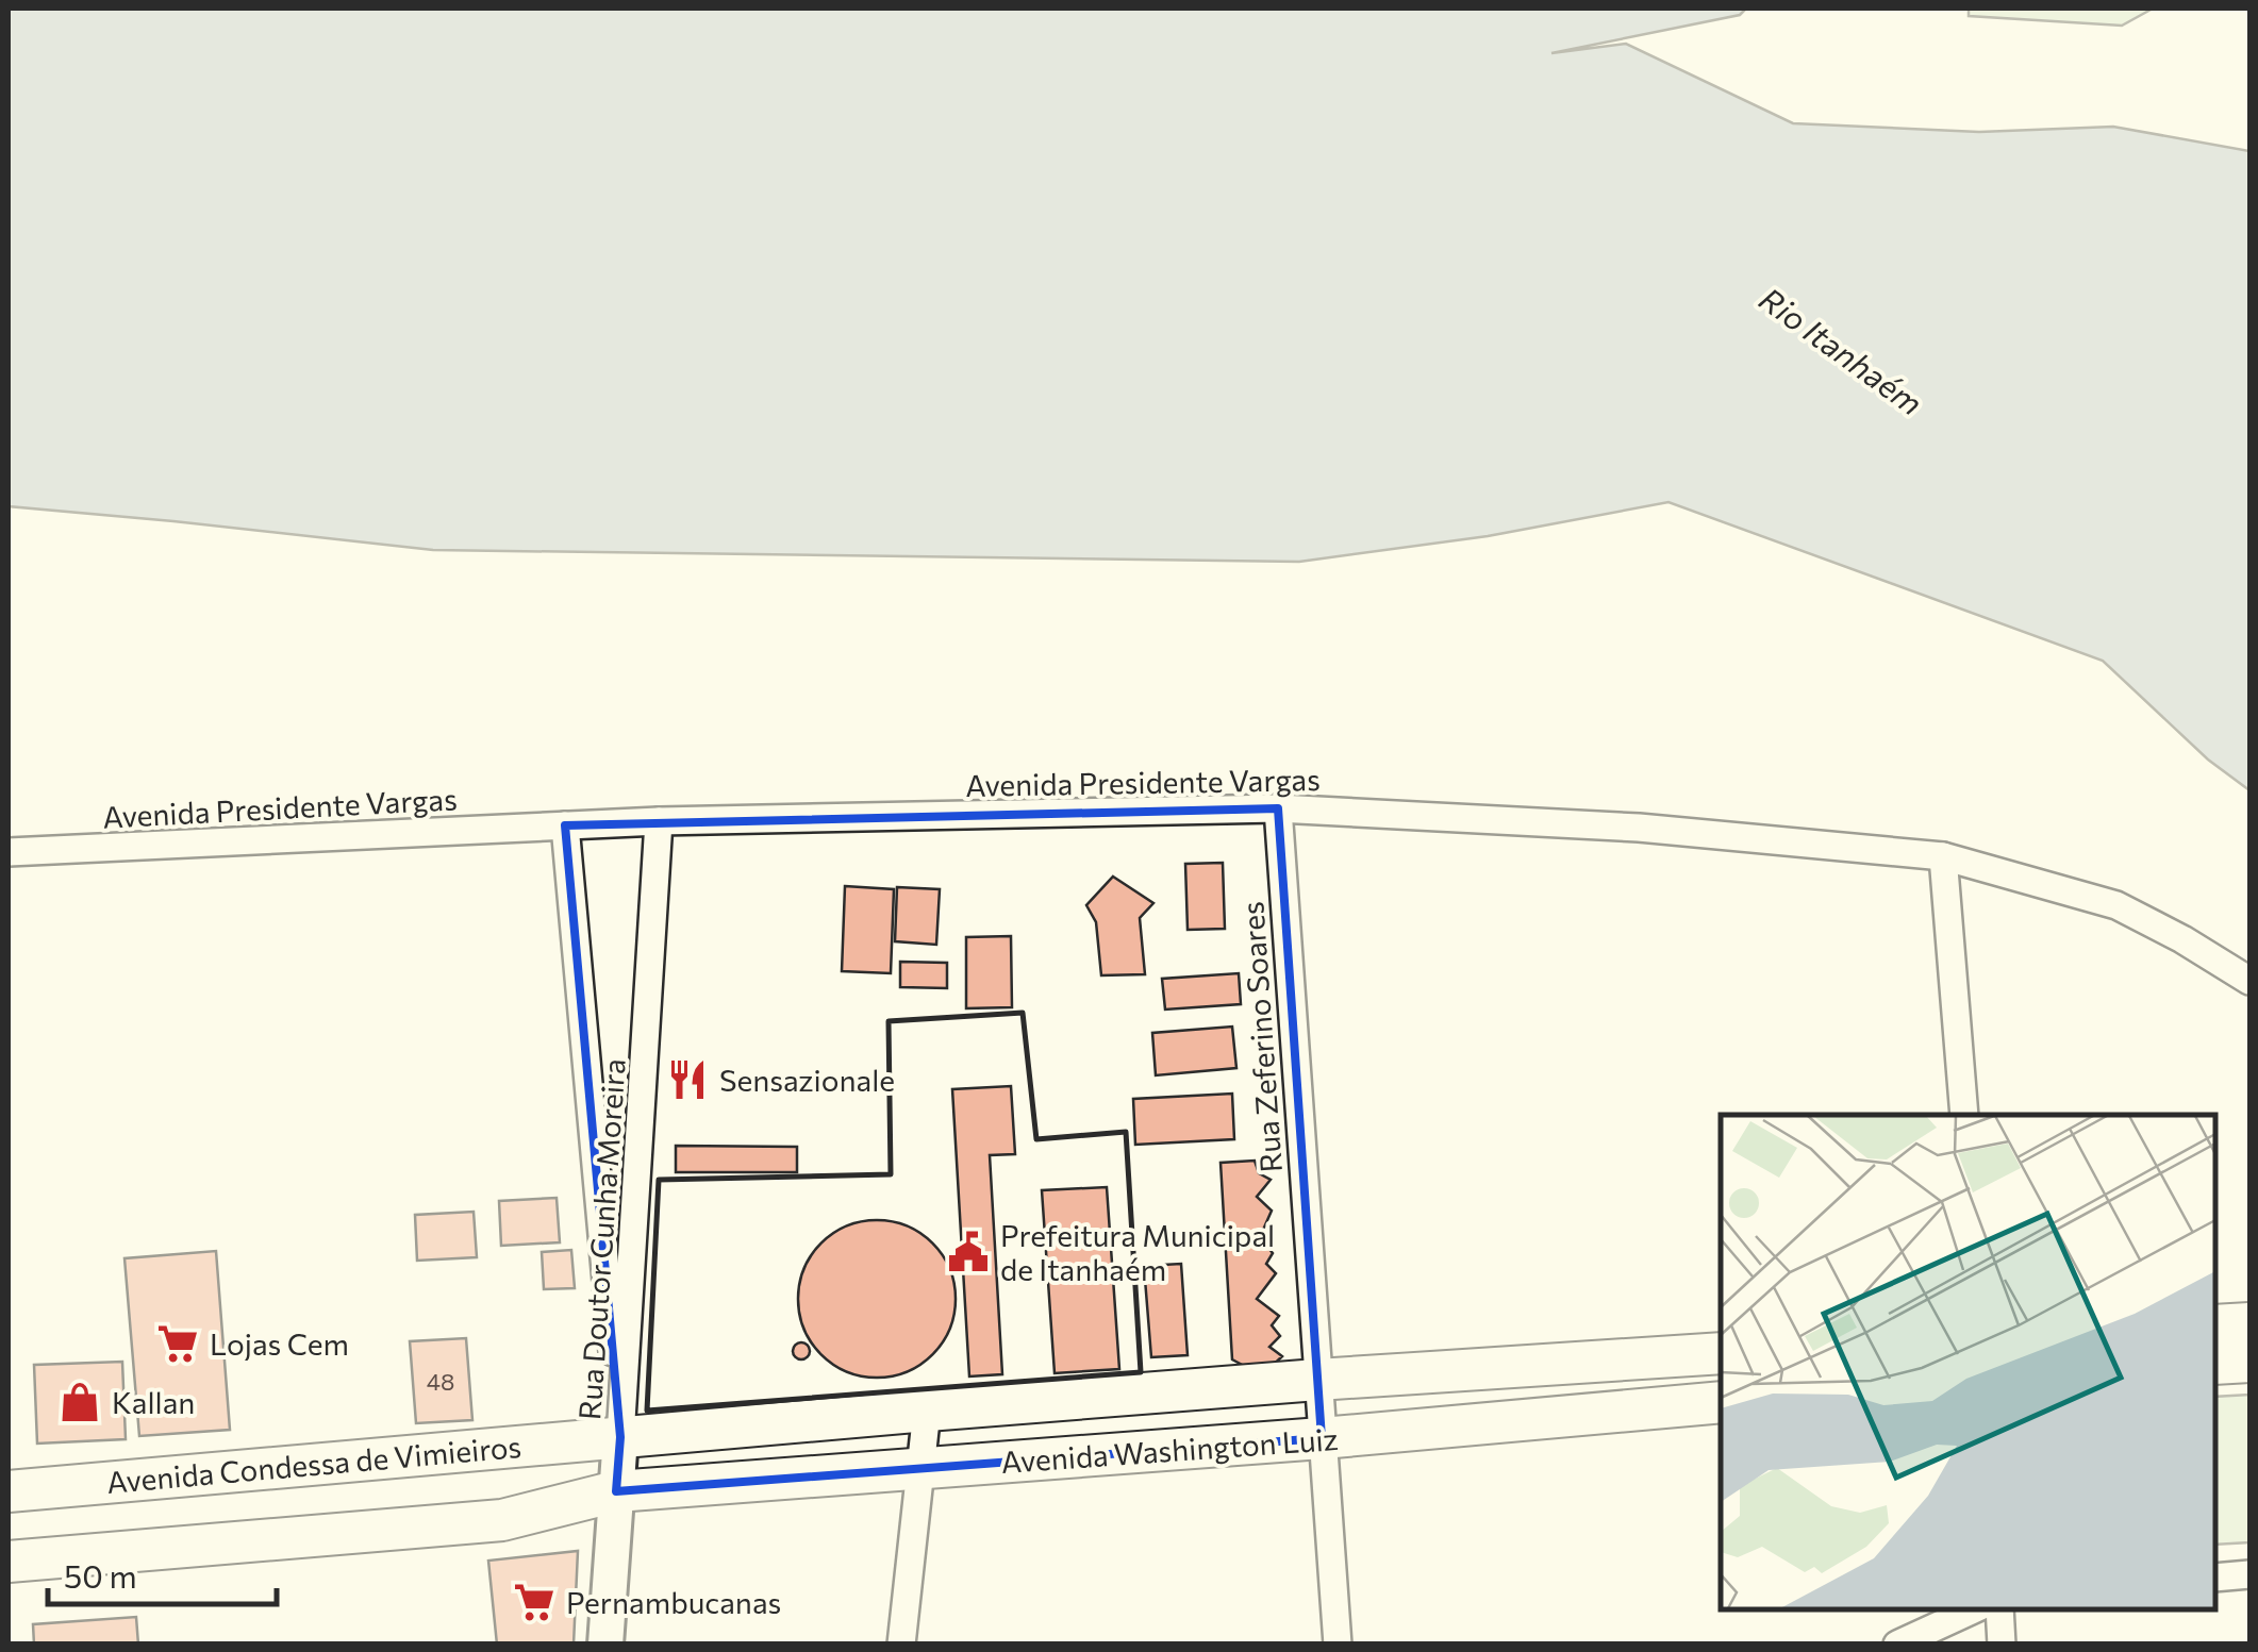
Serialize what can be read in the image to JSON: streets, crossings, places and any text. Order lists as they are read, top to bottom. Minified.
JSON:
{"streets":{"main road":["Avenida Washington Luiz","Avenida Condessa de Vimieiros"],"street":["Avenida Presidente Vargas","Rua Zeferino Soares","Rua Doutor Cunha Moreira"]},"crossings":[["Avenida Presidente Vargas","Rua Zeferino Soares"],["Avenida Presidente Vargas","Rua Doutor Cunha Moreira"],["Rua Zeferino Soares","Avenida Washington Luiz"],["Rua Doutor Cunha Moreira","Avenida Washington Luiz"],["Rua Doutor Cunha Moreira","Avenida Condessa de Vimieiros"],["Avenida Washington Luiz","Avenida Condessa de Vimieiros"]],"water":["Rio Itanhaém"],"places":{"restaurant":["Sensazionale"],"public building":["Prefeitura Municipal de Itanhaém"],"supermarket":["Lojas Cem","Pernambucanas"],"shop":["Kallan"]},"house_numbers":["48"],"scale_bar":"50 m"}
